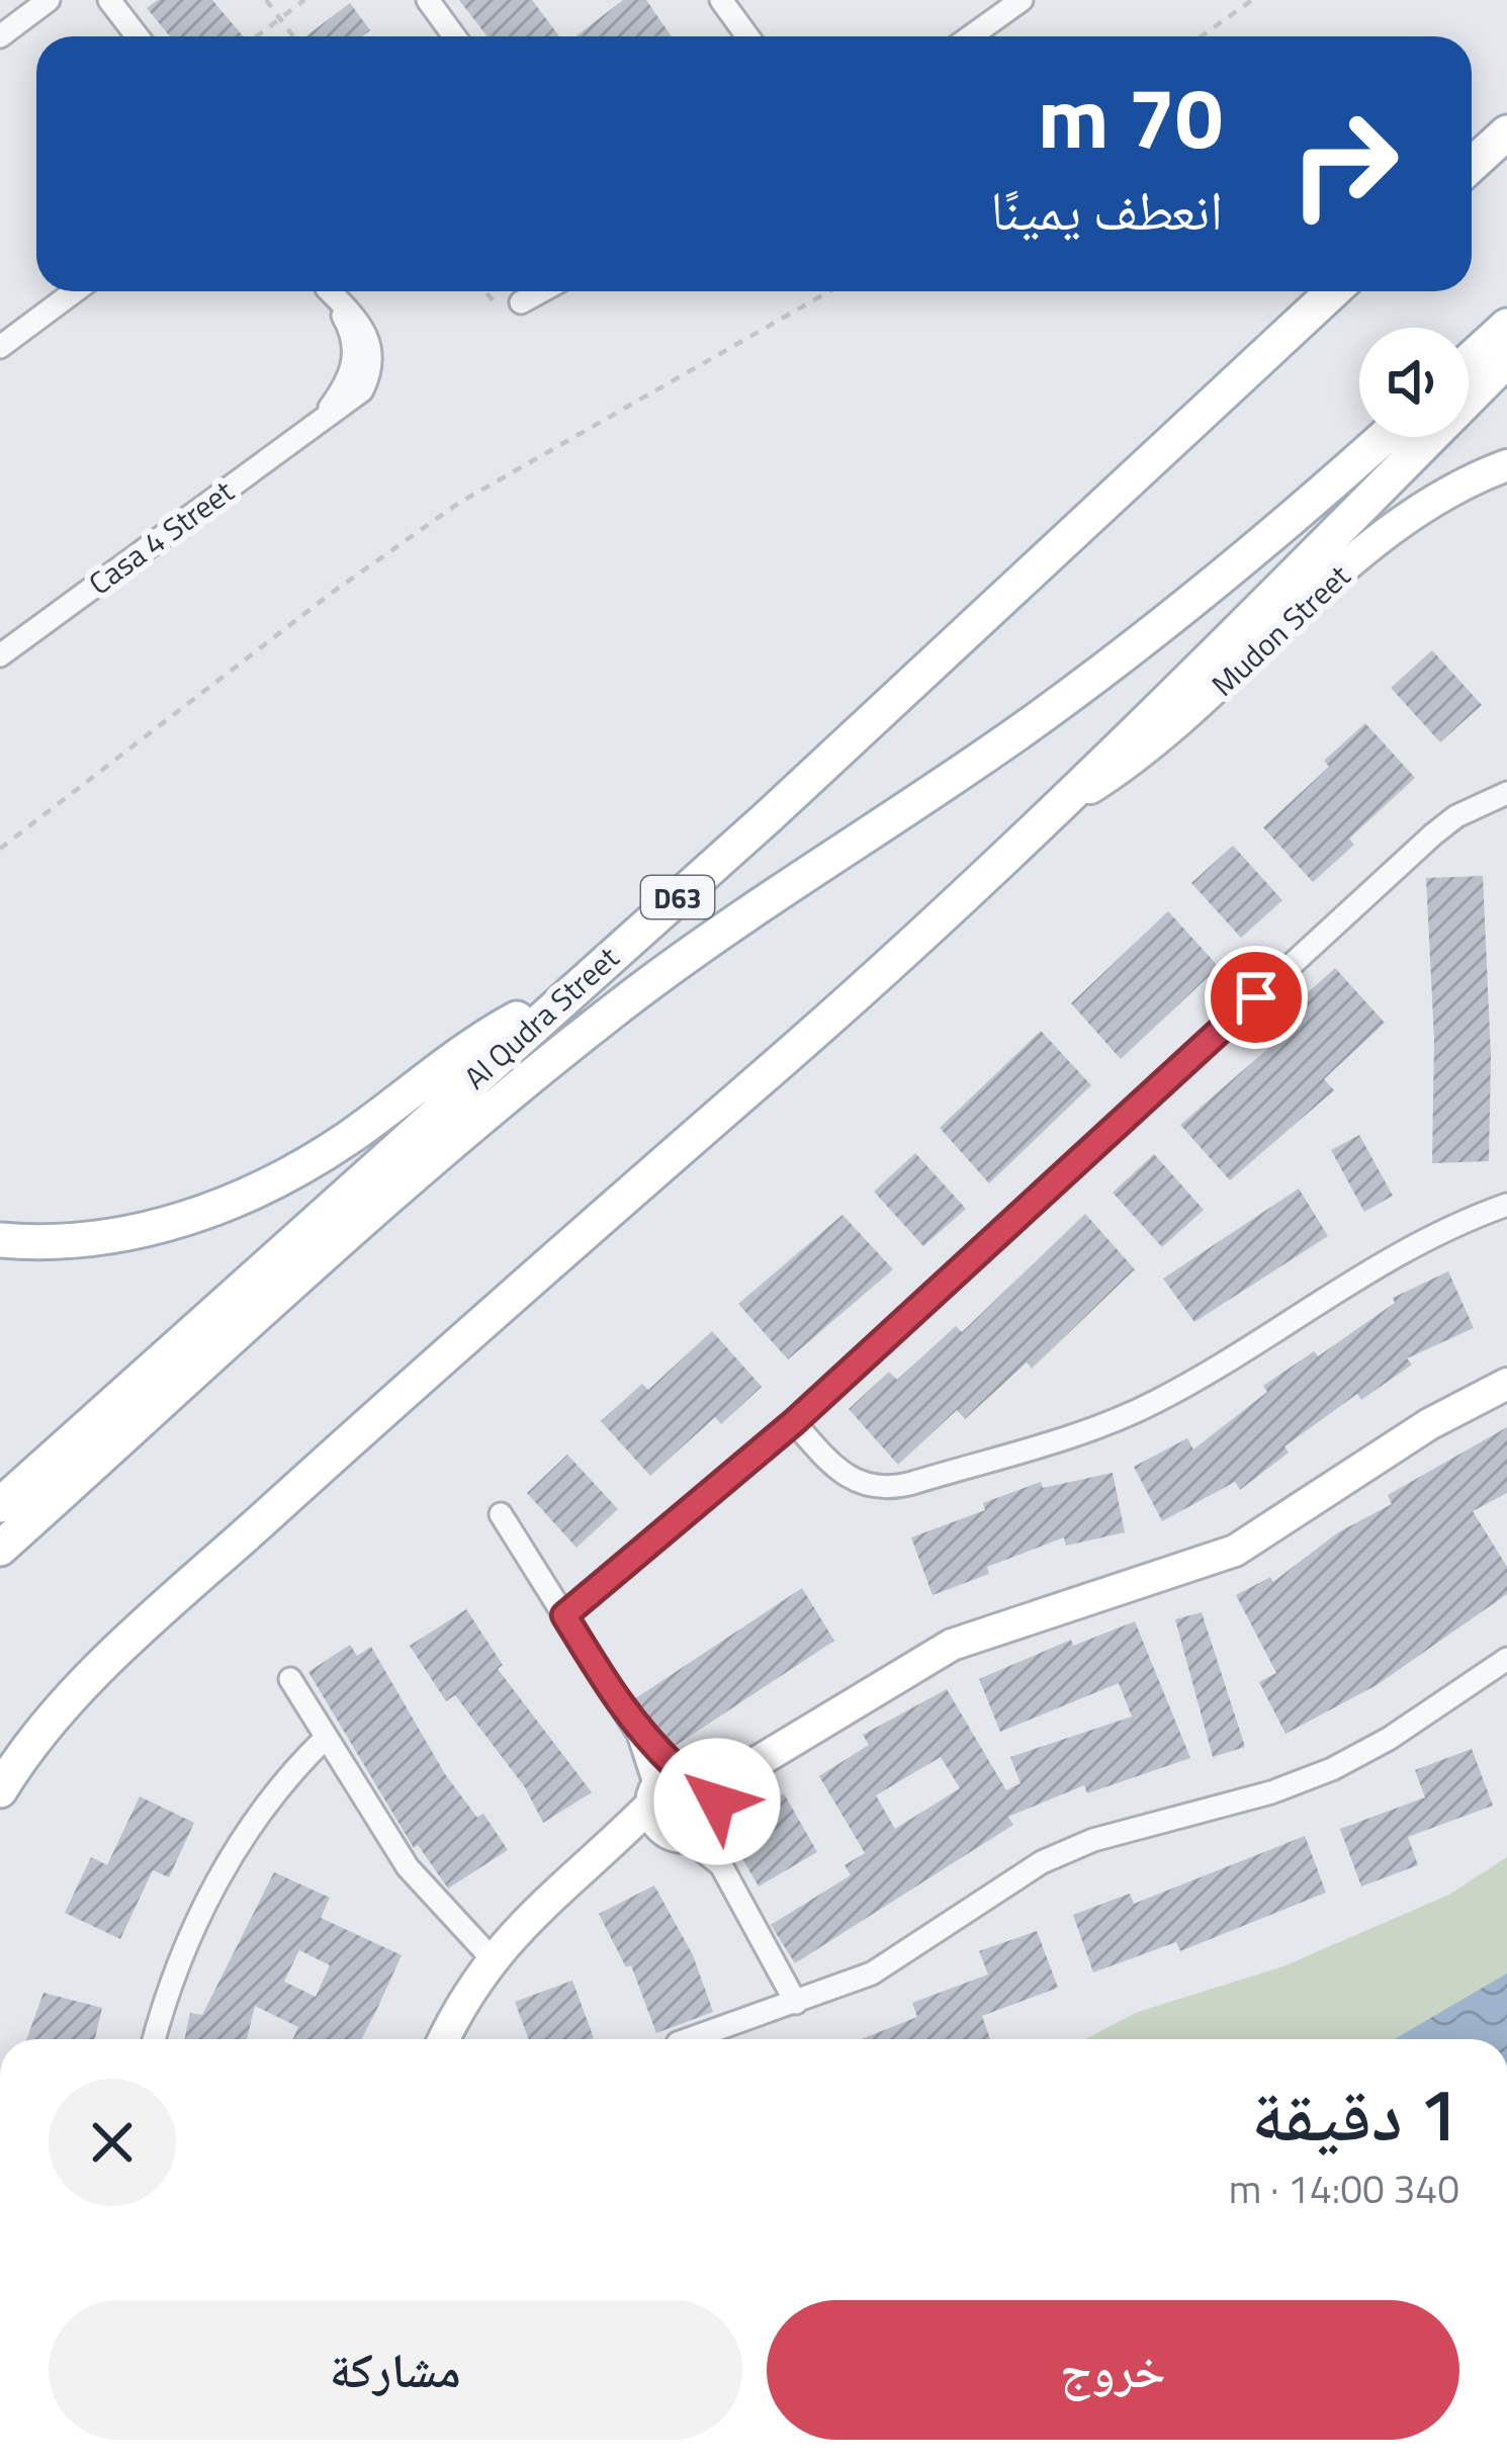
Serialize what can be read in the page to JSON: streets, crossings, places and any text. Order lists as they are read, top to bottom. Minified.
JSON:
{"streets":{"main road":["D63","Al Qudra Street"],"street":["Casa 4 Street","Mudon Street"]},"page":{"turn":["70 m","انعطف يمينًا"],"heading":["1 دقيقة","340 m · 14:00"],"buttons":["خروج","مشاركة"]}}
